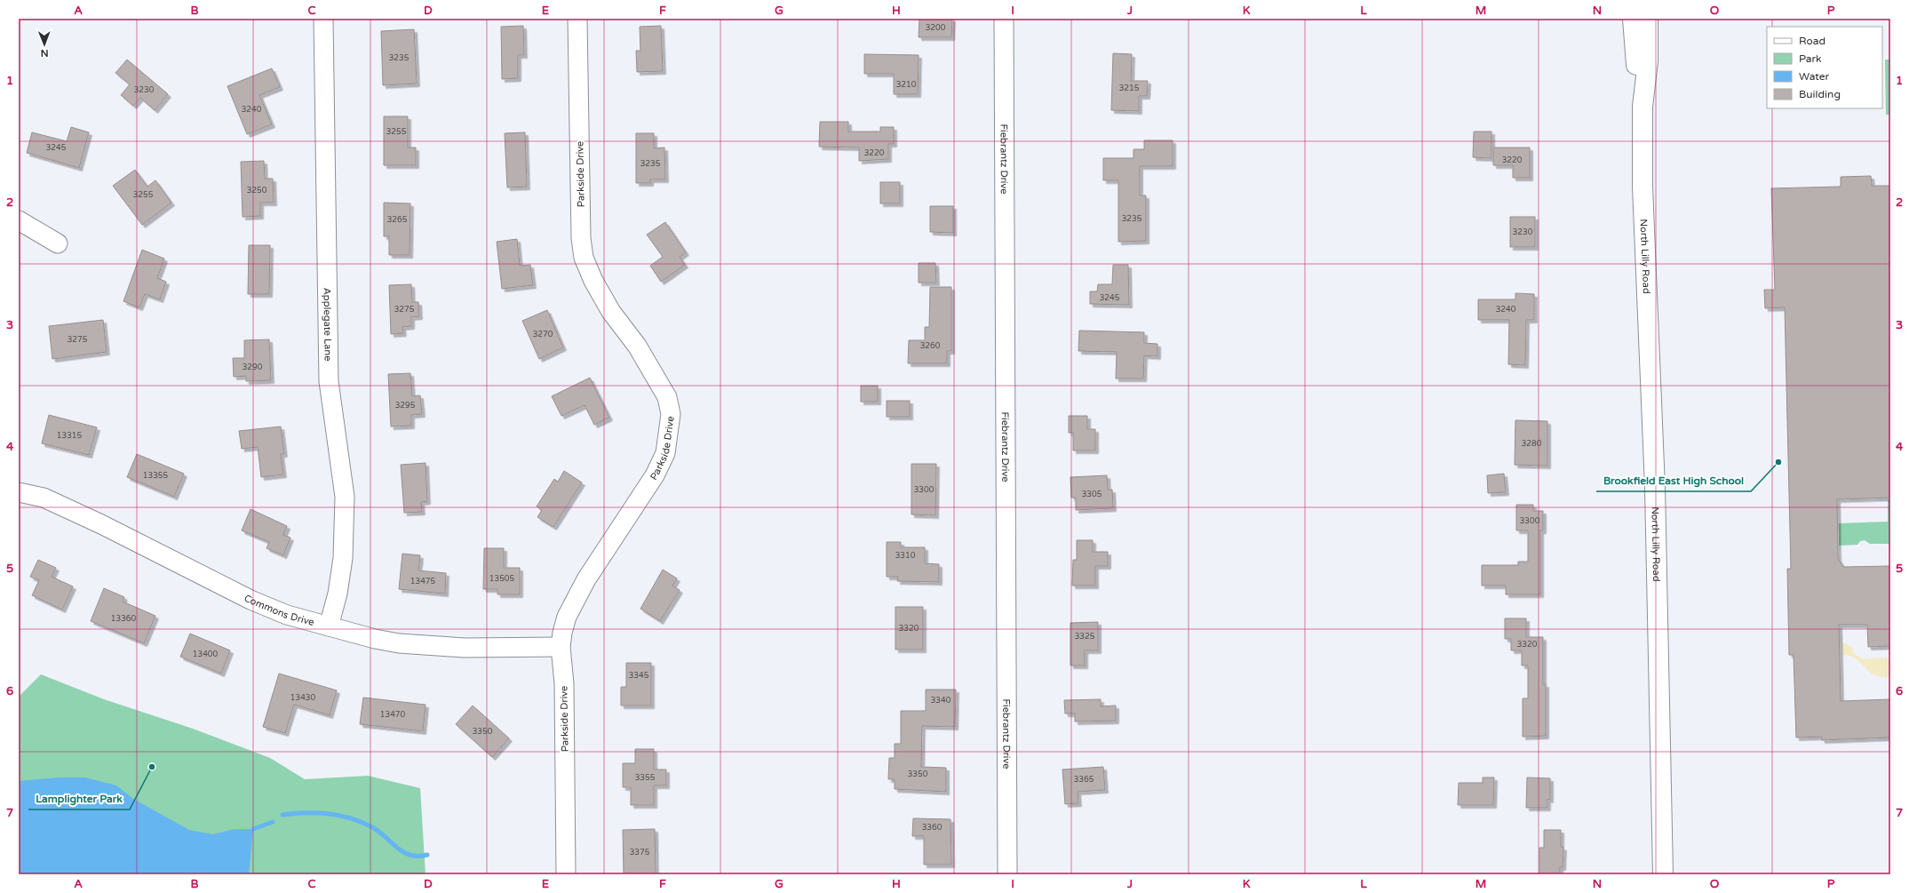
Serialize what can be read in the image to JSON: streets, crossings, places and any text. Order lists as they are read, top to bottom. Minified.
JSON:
{"streets":{"street":["Fiebrantz Drive","Parkside Drive","North Lilly Road","Applegate Lane","Commons Drive"]},"crossings":[["Parkside Drive","Commons Drive"],["Applegate Lane","Commons Drive"]],"places":["Brookfield East High School","Lamplighter Park"],"house_numbers":["3200","3235","3210","3215","3230","3240","3255","3245","3220","3220","3235","3250","3255","3235","3265","3230","3245","3275","3240","3270","3275","3260","3290","3295","13315","3280","13355","3300","3305","3300","3310","13505","13475","13360","3320","3325","3320","13400","3345","13430","3340","13470","3350","3350","3355","3365","3360","3375"],"legend":["Road","Park","Water","Building"],"north":"bottom","grid":{"columns":["A","B","C","D","E","F","G","H","I","J","K","L","M","N","O","P"],"rows":["1","2","3","4","5","6","7"]}}
